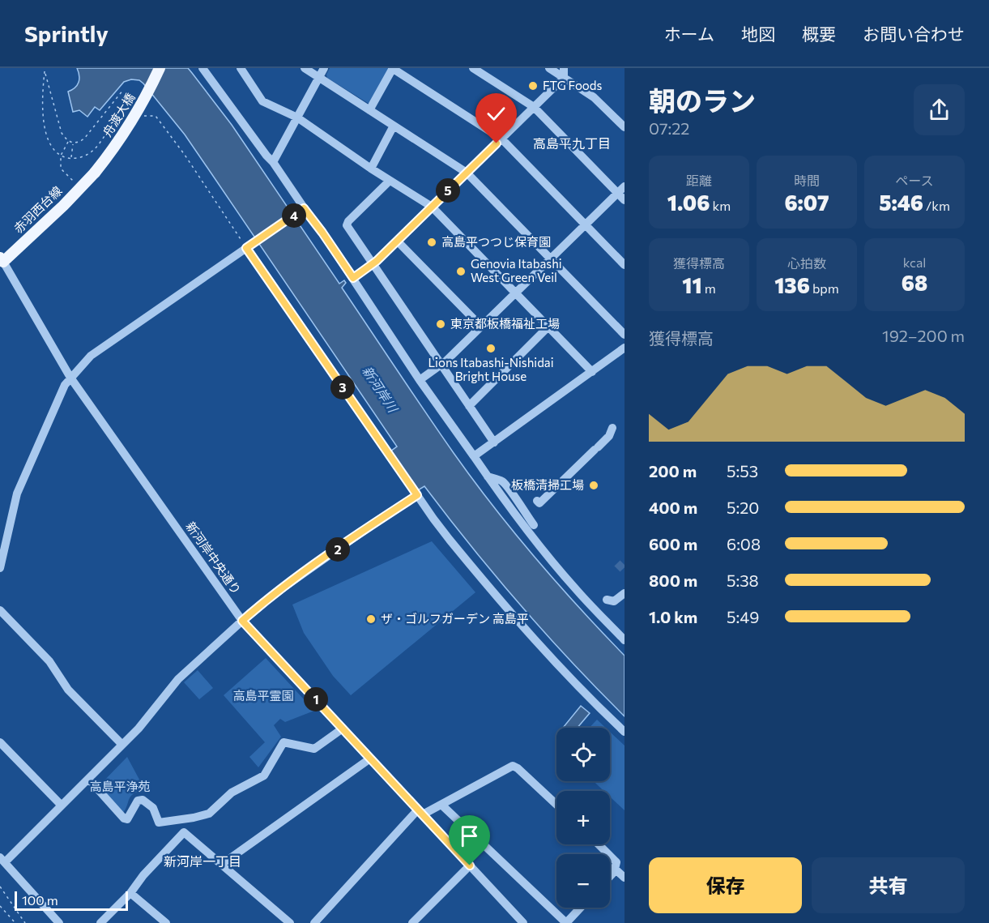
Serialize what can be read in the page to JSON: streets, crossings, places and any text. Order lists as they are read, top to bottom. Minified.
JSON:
{"streets":{"main road":["舟渡大橋","赤羽西台線"],"street":["新河岸中央通り"]},"crossings":[["舟渡大橋","赤羽西台線"],["赤羽西台線","新河岸中央通り"]],"districts":["高島平九丁目","新河岸一丁目"],"water":["新河岸川"],"parks":["高島平霊園","高島平浄苑"],"places":["FTG Foods","高島平つつじ保育園","Genovia Itabashi West Green Veil","東京都板橋福祉工場","Lions Itabashi-Nishidai Bright House","板橋清掃工場","ザ・ゴルフガーデン 高島平"],"scale_bar":"100 m","page":{"header":"Sprintly","nav":["ホーム","地図","概要","お問い合わせ"],"heading":["朝のラン","07:22"],"stats":[["距離","1.06 km"],["時間","6:07"],["ペース","5:46 /km"],["獲得標高","11 m"],["心拍数","136 bpm"],["kcal","68"]],"pins":["5","4","3","2","1"],"chart":["獲得標高","192–200 m"],"list":[{"name":"200 m","note":"5:53"},{"name":"400 m","note":"5:20"},{"name":"600 m","note":"6:08"},{"name":"800 m","note":"5:38"},{"name":"1.0 km","note":"5:49"}],"map_buttons":["+","−"],"buttons":["保存","共有"],"scale":"100 m"}}
